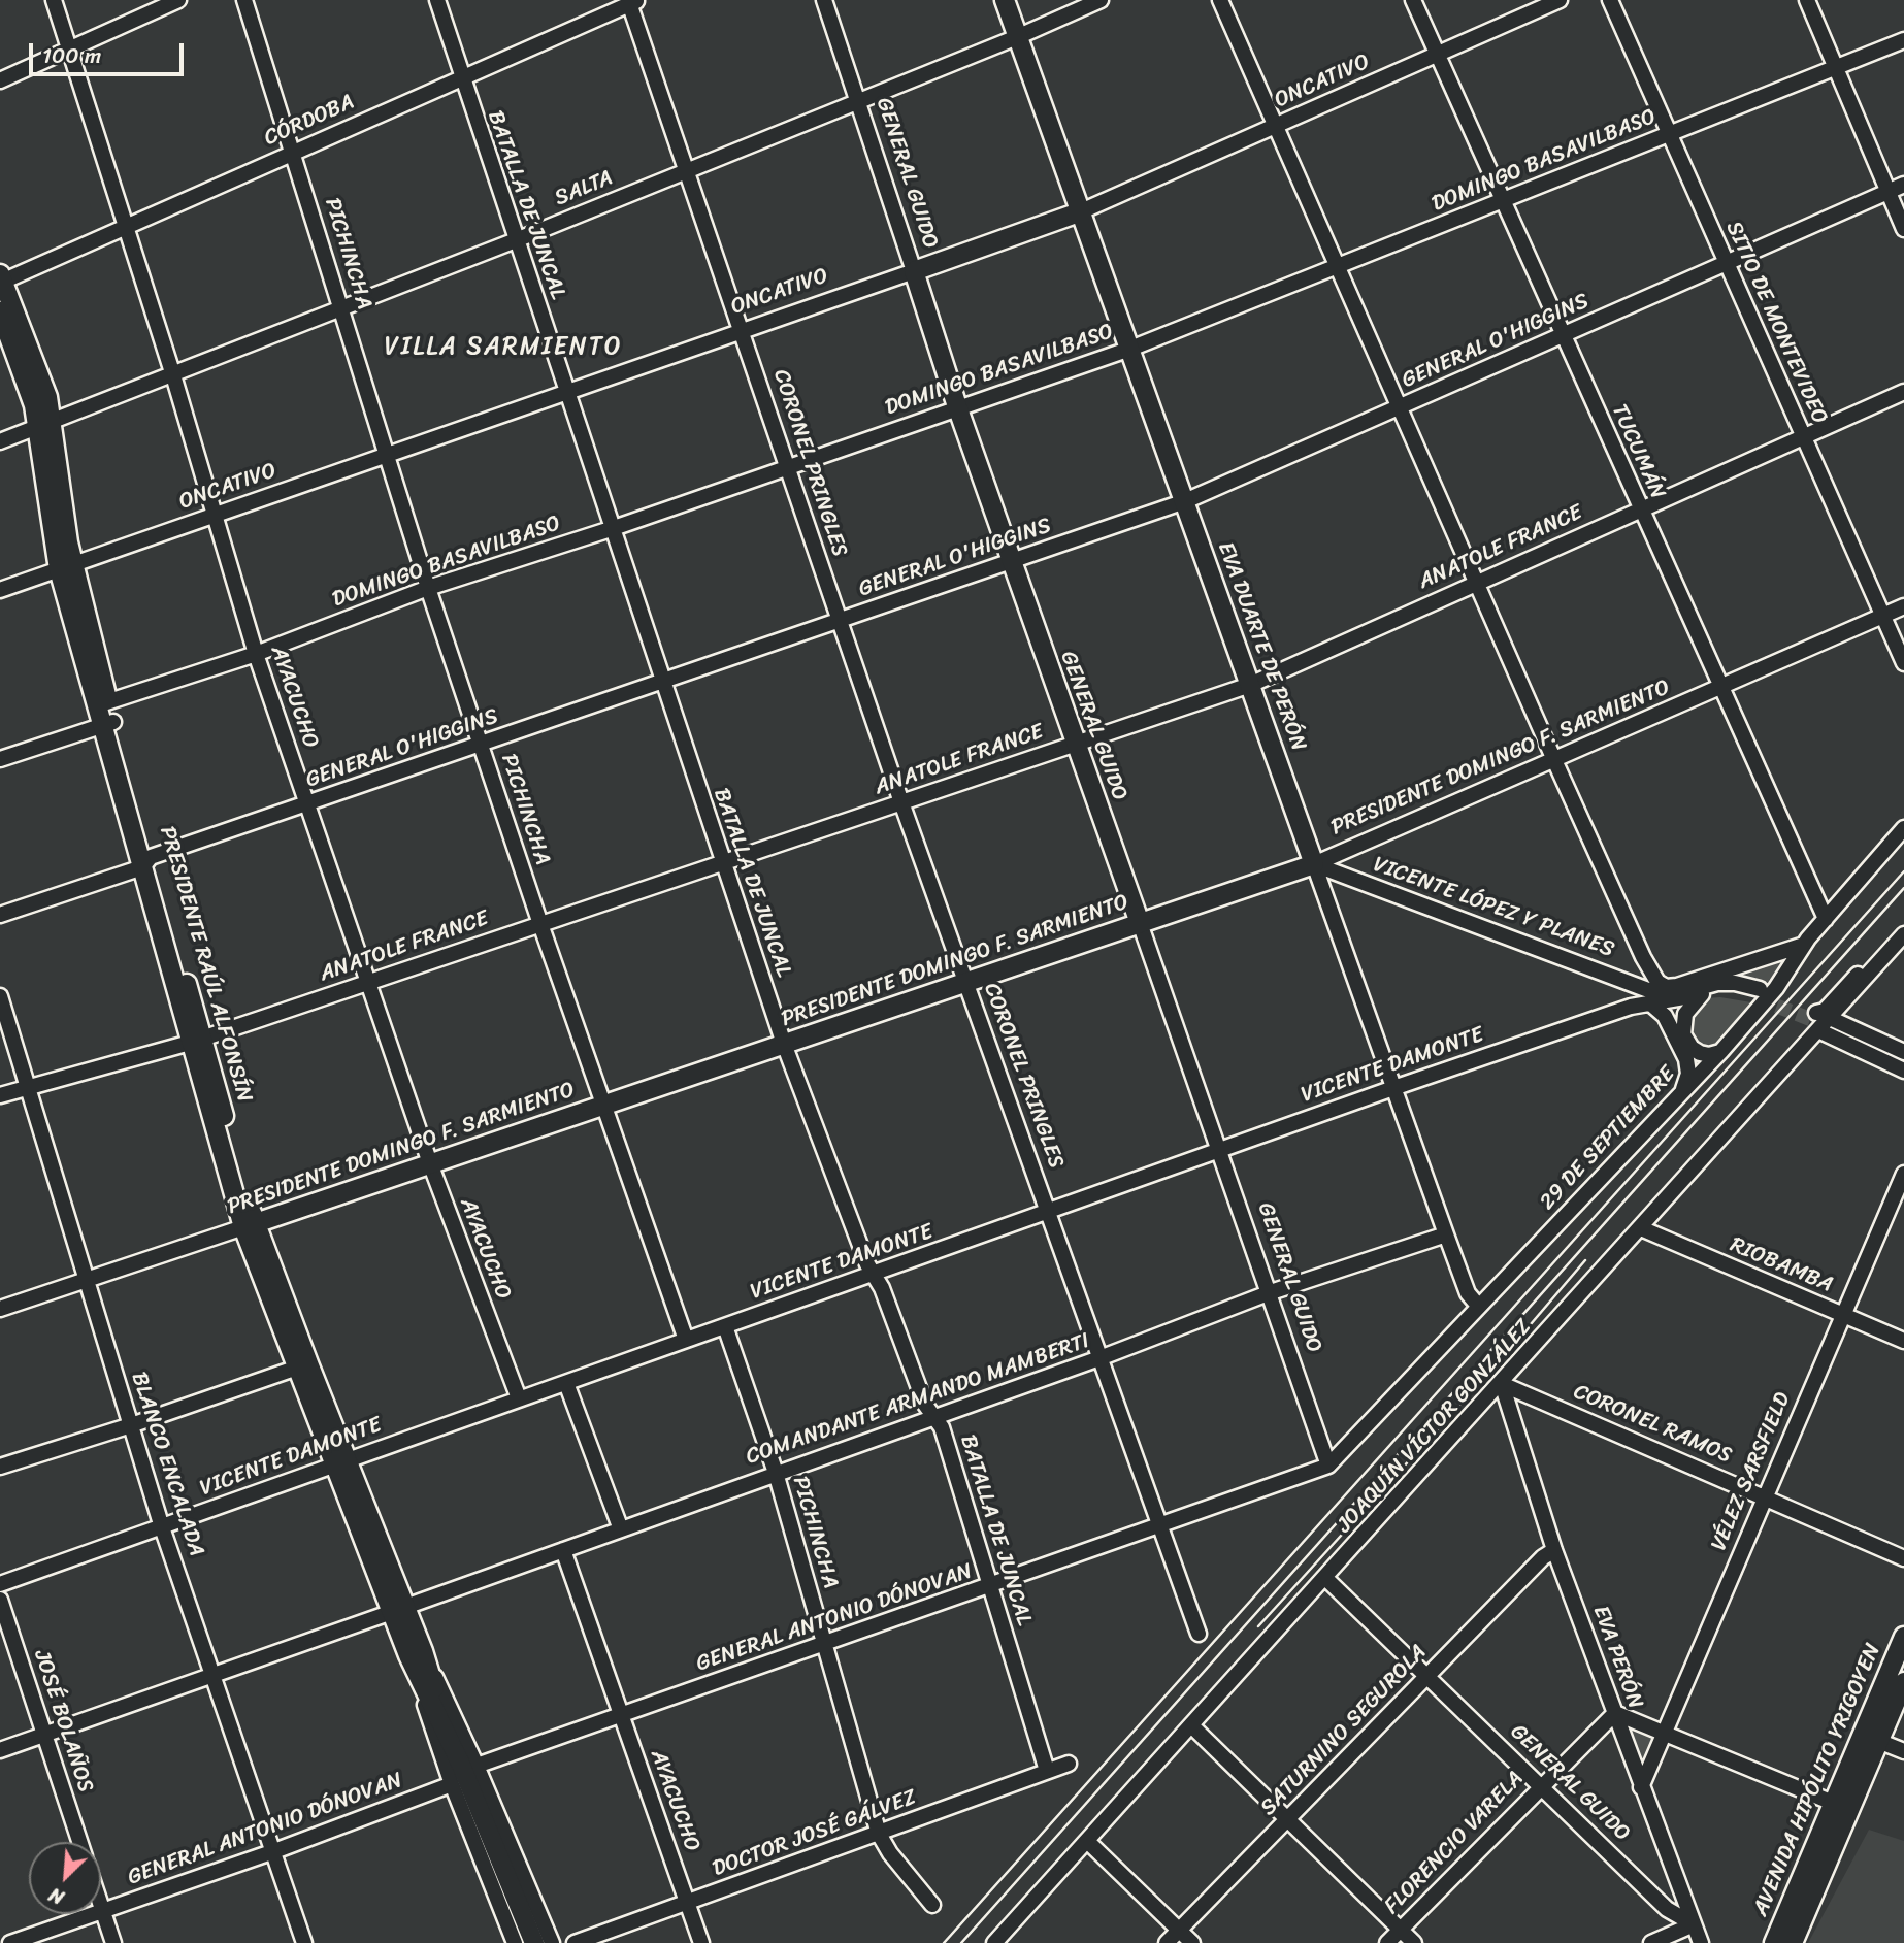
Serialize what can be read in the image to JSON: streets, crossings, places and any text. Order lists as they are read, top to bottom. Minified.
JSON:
{"streets":{"main road":["ONCATIVO","GENERAL GUIDO","EVA DUARTE DE PERÓN","PRESIDENTE DOMINGO F. SARMIENTO","PRESIDENTE RAÚL ALFONSÍN","AVENIDA HIPÓLITO YRIGOYEN"],"street":["CÓRDOBA","DOMINGO BASAVILBASO","SALTA","BATALLA DE JUNCAL","PICHINCHA","SITIO DE MONTEVIDEO","GENERAL O'HIGGINS","TUCUMÁN","CORONEL PRINGLES","ANATOLE FRANCE","AYACUCHO","VICENTE LÓPEZ Y PLANES","VICENTE DAMONTE","29 DE SEPTIEMBRE","RIOBAMBA","COMANDANTE ARMANDO MAMBERTI","CORONEL RAMOS","JOAQUÍN VÍCTOR GONZÁLEZ","BLANCO ENCALADA","VÉLEZ SARSFIELD","GENERAL ANTONIO DÓNOVAN","EVA PERÓN","JOSÉ BOLAÑOS","SATURNINO SEGUROLA","DOCTOR JOSÉ GÁLVEZ","FLORENCIO VARELA"]},"crossings":[["ONCATIVO","GENERAL GUIDO"],["ONCATIVO","BATALLA DE JUNCAL"],["ONCATIVO","PICHINCHA"],["ONCATIVO","TUCUMÁN"],["ONCATIVO","CORONEL PRINGLES"],["ONCATIVO","EVA DUARTE DE PERÓN"],["ONCATIVO","AYACUCHO"],["ONCATIVO","PRESIDENTE RAÚL ALFONSÍN"],["CÓRDOBA","BATALLA DE JUNCAL"],["CÓRDOBA","PICHINCHA"],["CÓRDOBA","CORONEL PRINGLES"],["CÓRDOBA","AYACUCHO"],["CÓRDOBA","PRESIDENTE RAÚL ALFONSÍN"],["DOMINGO BASAVILBASO","GENERAL GUIDO"],["DOMINGO BASAVILBASO","BATALLA DE JUNCAL"],["DOMINGO BASAVILBASO","PICHINCHA"],["DOMINGO BASAVILBASO","SITIO DE MONTEVIDEO"],["DOMINGO BASAVILBASO","TUCUMÁN"],["DOMINGO BASAVILBASO","CORONEL PRINGLES"],["DOMINGO BASAVILBASO","EVA DUARTE DE PERÓN"],["DOMINGO BASAVILBASO","AYACUCHO"],["DOMINGO BASAVILBASO","PRESIDENTE RAÚL ALFONSÍN"],["GENERAL GUIDO","SALTA"],["GENERAL GUIDO","GENERAL O'HIGGINS"],["GENERAL GUIDO","ANATOLE FRANCE"],["GENERAL GUIDO","PRESIDENTE DOMINGO F. SARMIENTO"],["GENERAL GUIDO","VICENTE DAMONTE"],["GENERAL GUIDO","29 DE SEPTIEMBRE"],["GENERAL GUIDO","COMANDANTE ARMANDO MAMBERTI"],["GENERAL GUIDO","JOAQUÍN VÍCTOR GONZÁLEZ"],["GENERAL GUIDO","GENERAL ANTONIO DÓNOVAN"],["GENERAL GUIDO","EVA PERÓN"],["GENERAL GUIDO","SATURNINO SEGUROLA"],["GENERAL GUIDO","FLORENCIO VARELA"],["SALTA","BATALLA DE JUNCAL"],["SALTA","PICHINCHA"],["SALTA","CORONEL PRINGLES"],["SALTA","EVA DUARTE DE PERÓN"],["SALTA","AYACUCHO"],["SALTA","PRESIDENTE RAÚL ALFONSÍN"],["BATALLA DE JUNCAL","GENERAL O'HIGGINS"],["BATALLA DE JUNCAL","ANATOLE FRANCE"],["BATALLA DE JUNCAL","PRESIDENTE DOMINGO F. SARMIENTO"],["BATALLA DE JUNCAL","VICENTE DAMONTE"],["BATALLA DE JUNCAL","COMANDANTE ARMANDO MAMBERTI"],["BATALLA DE JUNCAL","GENERAL ANTONIO DÓNOVAN"],["BATALLA DE JUNCAL","DOCTOR JOSÉ GÁLVEZ"],["PICHINCHA","GENERAL O'HIGGINS"],["PICHINCHA","ANATOLE FRANCE"],["PICHINCHA","PRESIDENTE DOMINGO F. SARMIENTO"],["PICHINCHA","VICENTE DAMONTE"],["PICHINCHA","COMANDANTE ARMANDO MAMBERTI"],["PICHINCHA","GENERAL ANTONIO DÓNOVAN"],["PICHINCHA","DOCTOR JOSÉ GÁLVEZ"],["SITIO DE MONTEVIDEO","GENERAL O'HIGGINS"],["SITIO DE MONTEVIDEO","ANATOLE FRANCE"],["SITIO DE MONTEVIDEO","PRESIDENTE DOMINGO F. SARMIENTO"],["GENERAL O'HIGGINS","TUCUMÁN"],["GENERAL O'HIGGINS","CORONEL PRINGLES"],["GENERAL O'HIGGINS","EVA DUARTE DE PERÓN"],["GENERAL O'HIGGINS","AYACUCHO"],["GENERAL O'HIGGINS","PRESIDENTE RAÚL ALFONSÍN"],["TUCUMÁN","ANATOLE FRANCE"],["TUCUMÁN","PRESIDENTE DOMINGO F. SARMIENTO"],["TUCUMÁN","29 DE SEPTIEMBRE"],["CORONEL PRINGLES","ANATOLE FRANCE"],["CORONEL PRINGLES","PRESIDENTE DOMINGO F. SARMIENTO"],["CORONEL PRINGLES","VICENTE DAMONTE"],["CORONEL PRINGLES","COMANDANTE ARMANDO MAMBERTI"],["CORONEL PRINGLES","GENERAL ANTONIO DÓNOVAN"],["ANATOLE FRANCE","EVA DUARTE DE PERÓN"],["ANATOLE FRANCE","AYACUCHO"],["ANATOLE FRANCE","PRESIDENTE RAÚL ALFONSÍN"],["ANATOLE FRANCE","BLANCO ENCALADA"],["EVA DUARTE DE PERÓN","PRESIDENTE DOMINGO F. SARMIENTO"],["EVA DUARTE DE PERÓN","VICENTE LÓPEZ Y PLANES"],["EVA DUARTE DE PERÓN","VICENTE DAMONTE"],["EVA DUARTE DE PERÓN","29 DE SEPTIEMBRE"],["EVA DUARTE DE PERÓN","COMANDANTE ARMANDO MAMBERTI"],["AYACUCHO","PRESIDENTE DOMINGO F. SARMIENTO"],["AYACUCHO","VICENTE DAMONTE"],["AYACUCHO","COMANDANTE ARMANDO MAMBERTI"],["AYACUCHO","GENERAL ANTONIO DÓNOVAN"],["AYACUCHO","DOCTOR JOSÉ GÁLVEZ"],["PRESIDENTE DOMINGO F. SARMIENTO","VICENTE LÓPEZ Y PLANES"],["PRESIDENTE DOMINGO F. SARMIENTO","PRESIDENTE RAÚL ALFONSÍN"],["PRESIDENTE DOMINGO F. SARMIENTO","BLANCO ENCALADA"],["VICENTE LÓPEZ Y PLANES","VICENTE DAMONTE"],["PRESIDENTE RAÚL ALFONSÍN","VICENTE DAMONTE"],["PRESIDENTE RAÚL ALFONSÍN","COMANDANTE ARMANDO MAMBERTI"],["PRESIDENTE RAÚL ALFONSÍN","GENERAL ANTONIO DÓNOVAN"],["VICENTE DAMONTE","29 DE SEPTIEMBRE"],["VICENTE DAMONTE","BLANCO ENCALADA"],["29 DE SEPTIEMBRE","GENERAL ANTONIO DÓNOVAN"],["RIOBAMBA","JOAQUÍN VÍCTOR GONZÁLEZ"],["RIOBAMBA","VÉLEZ SARSFIELD"],["COMANDANTE ARMANDO MAMBERTI","BLANCO ENCALADA"],["COMANDANTE ARMANDO MAMBERTI","JOSÉ BOLAÑOS"],["CORONEL RAMOS","JOAQUÍN VÍCTOR GONZÁLEZ"],["CORONEL RAMOS","VÉLEZ SARSFIELD"],["CORONEL RAMOS","EVA PERÓN"],["JOAQUÍN VÍCTOR GONZÁLEZ","EVA PERÓN"],["BLANCO ENCALADA","GENERAL ANTONIO DÓNOVAN"],["VÉLEZ SARSFIELD","EVA PERÓN"],["EVA PERÓN","SATURNINO SEGUROLA"],["EVA PERÓN","FLORENCIO VARELA"]],"districts":["VILLA SARMIENTO"],"scale_bar":"100 m","north":"bottom left"}
